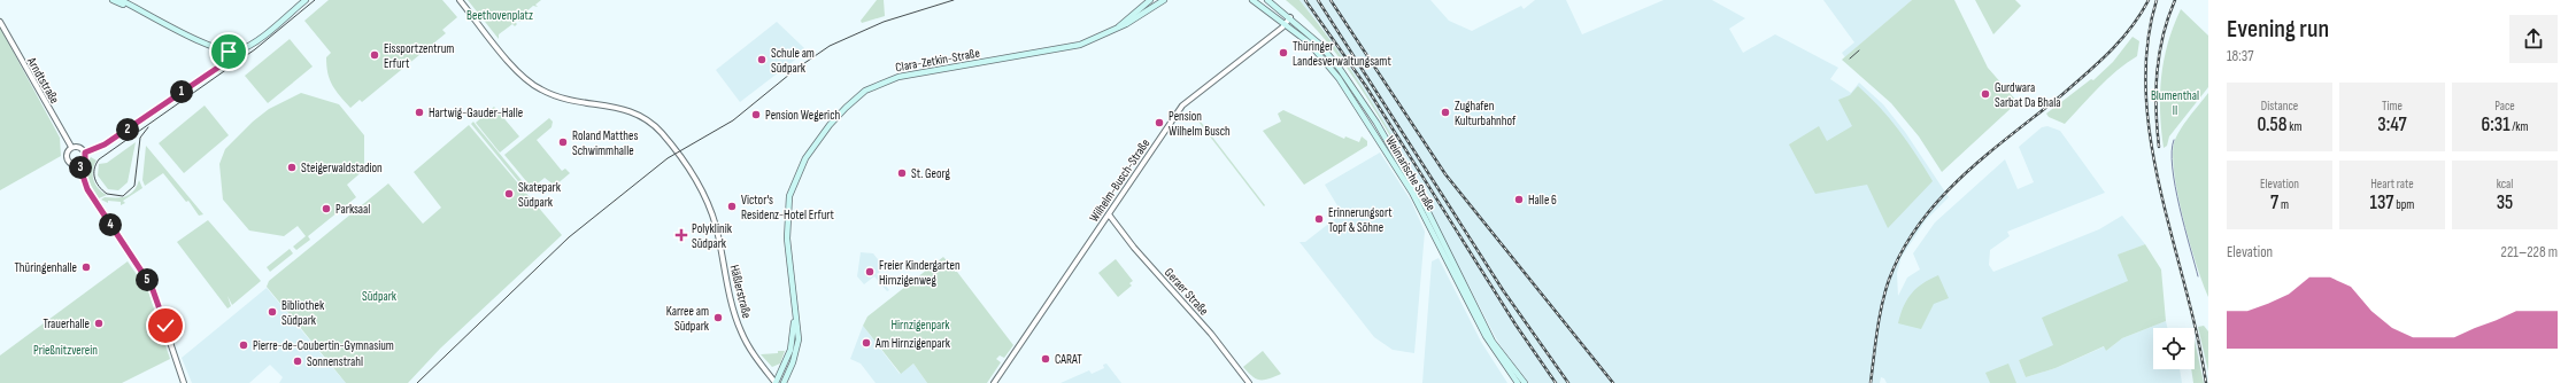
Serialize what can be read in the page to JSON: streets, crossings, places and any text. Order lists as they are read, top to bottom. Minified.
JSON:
{"streets":{"main road":["Clara-Zetkin-Straße","Weimarische Straße"],"street":["Arndtstraße","Wilhelm-Busch-Straße","Häßlerstraße","Geraer Straße"]},"crossings":[["Clara-Zetkin-Straße","Häßlerstraße"],["Weimarische Straße","Wilhelm-Busch-Straße"],["Wilhelm-Busch-Straße","Geraer Straße"]],"parks":["Beethovenplatz","Blumenthal II","Südpark","Hirnzigenpark","Prießnitzverein"],"places":{"other":["Thüringer Landesverwaltungsamt","Eissportzentrum Erfurt","Schule am Südpark","Gurdwara Sarbat Da Bhala","Hartwig-Gauder-Halle","Zughafen Kulturbahnhof","Pension Wegerich","Pension Wilhelm Busch","Roland Matthes Schwimmhalle","Steigerwaldstadion","St. Georg","Skatepark Südpark","Halle 6","Victor's Residenz-Hotel Erfurt","Parksaal","Erinnerungsort Topf & Söhne","Thüringenhalle","Freier Kindergarten Hirnzigenweg","Bibliothek Südpark","Karree am Südpark","Trauerhalle","Am Hirnzigenpark","Pierre-de-Coubertin-Gymnasium","CARAT","Sonnenstrahl"],"health":["Polyklinik Südpark"]},"page":{"heading":["Evening run","18:37"],"stats":[["Distance","0.58 km"],["Time","3:47"],["Pace","6:31 /km"],["Elevation","7 m"],["Heart rate","137 bpm"],["kcal","35"]],"pins":["1","2","3","4","5"],"chart":["Elevation","221–228 m"]}}
